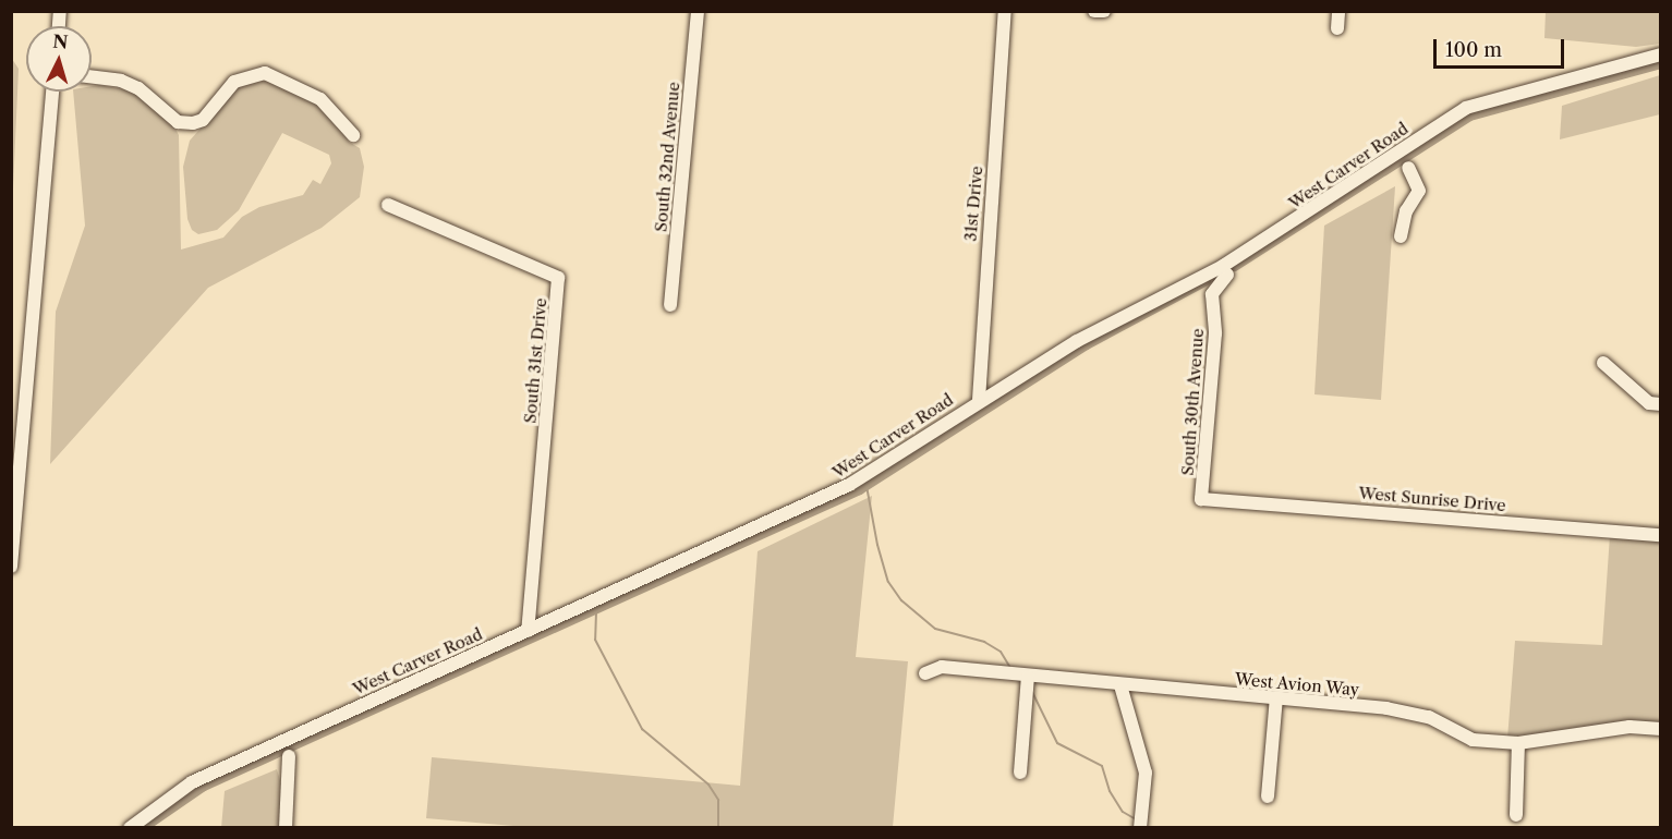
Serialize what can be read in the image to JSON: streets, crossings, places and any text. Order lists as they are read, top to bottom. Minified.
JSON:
{"streets":{"street":["South 32nd Avenue","West Carver Road","31st Drive","South 31st Drive","South 30th Avenue","West Sunrise Drive","West Avion Way"]},"crossings":[["West Carver Road","31st Drive"],["West Carver Road","South 31st Drive"],["South 30th Avenue","West Sunrise Drive"]],"scale_bar":"100 m","north":"top"}
